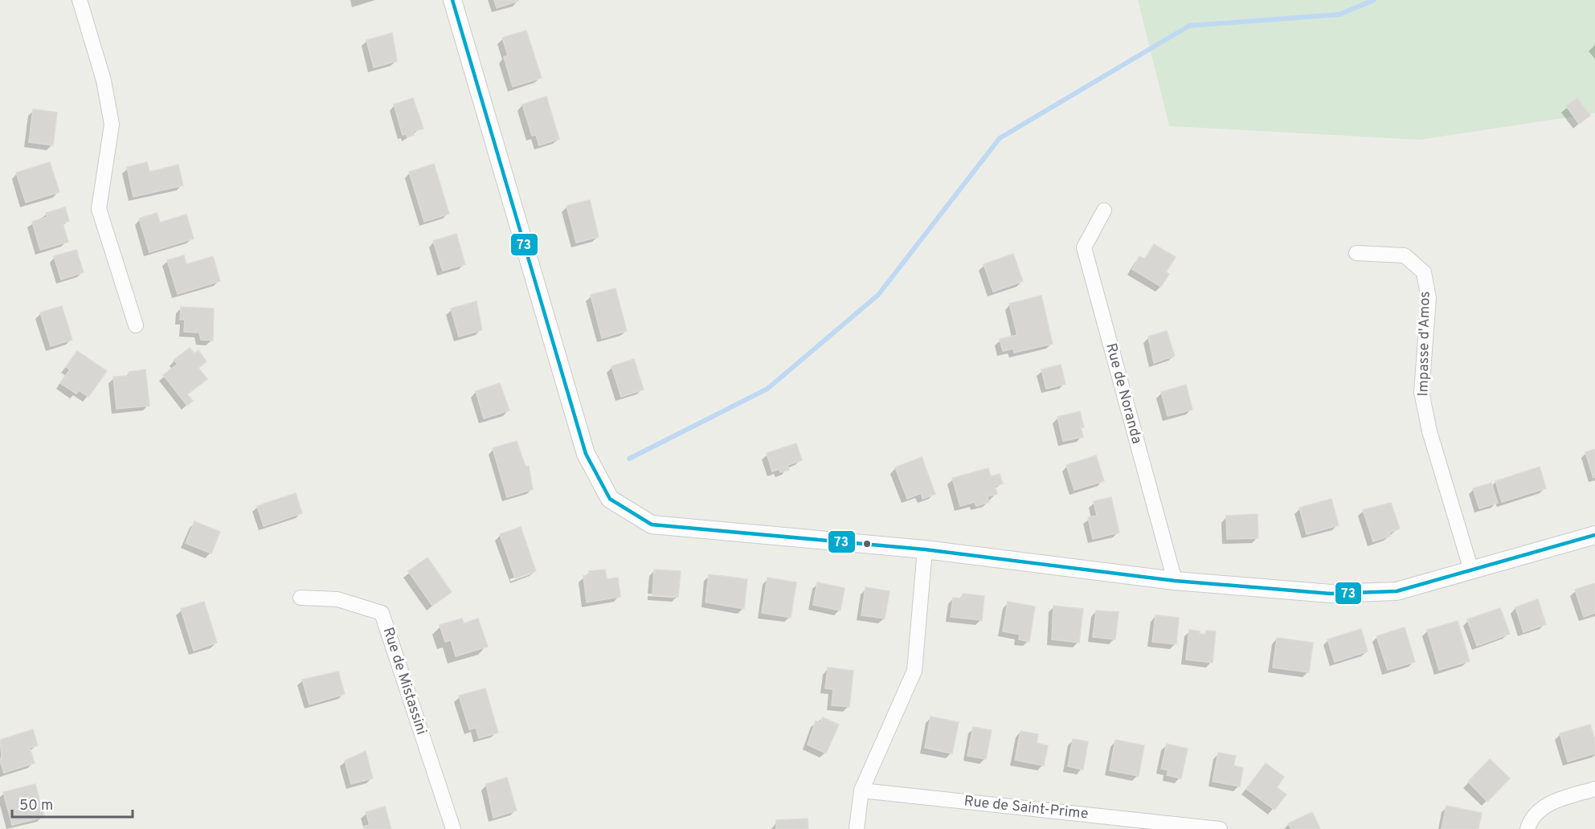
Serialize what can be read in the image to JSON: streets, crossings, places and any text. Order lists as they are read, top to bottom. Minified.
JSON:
{"streets":{"street":["Impasse d'Amos","Rue de Noranda","Rue de Mistassini","Rue de Saint-Prime"]},"lines":["transit line 73"],"scale_bar":"50 m"}
